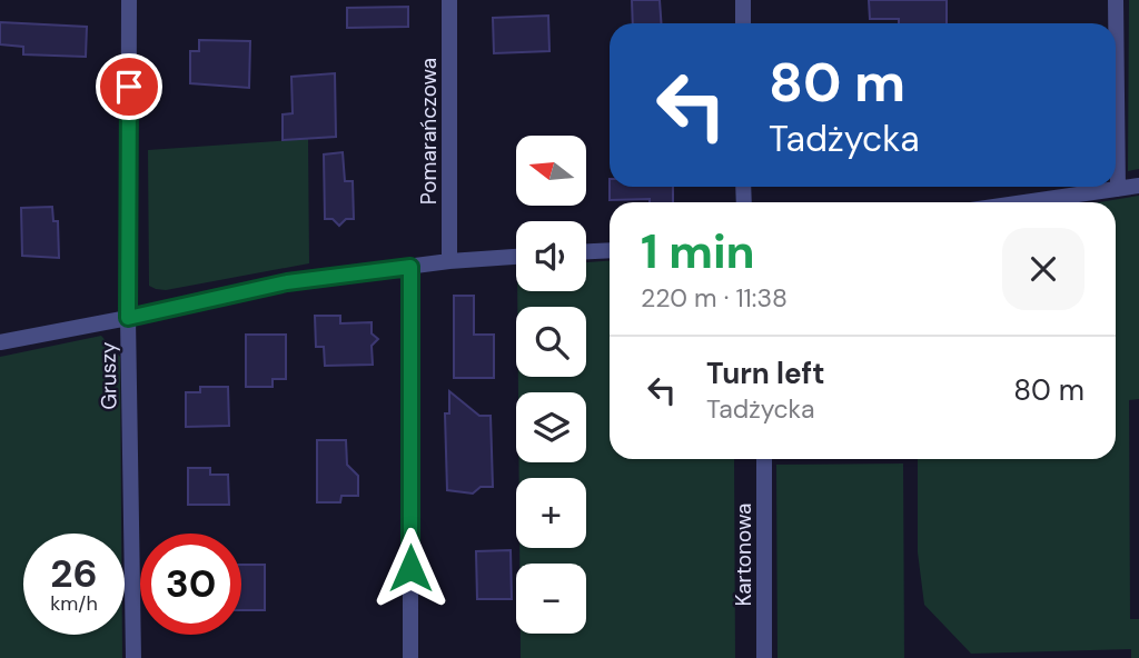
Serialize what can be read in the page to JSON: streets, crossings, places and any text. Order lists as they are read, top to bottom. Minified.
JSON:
{"streets":{"street":["Pomarańczowa","Gruszy","Kartonowa"]},"north":"left","page":{"turn":["80 m","Tadżycka"],"map_buttons":["+","−"],"heading":["1 min","220 m · 11:38"],"list":[{"name":"Turn left","note":"Tadżycka","value":"80 m"}],"speed":"26 km/h","limit":"30"}}
